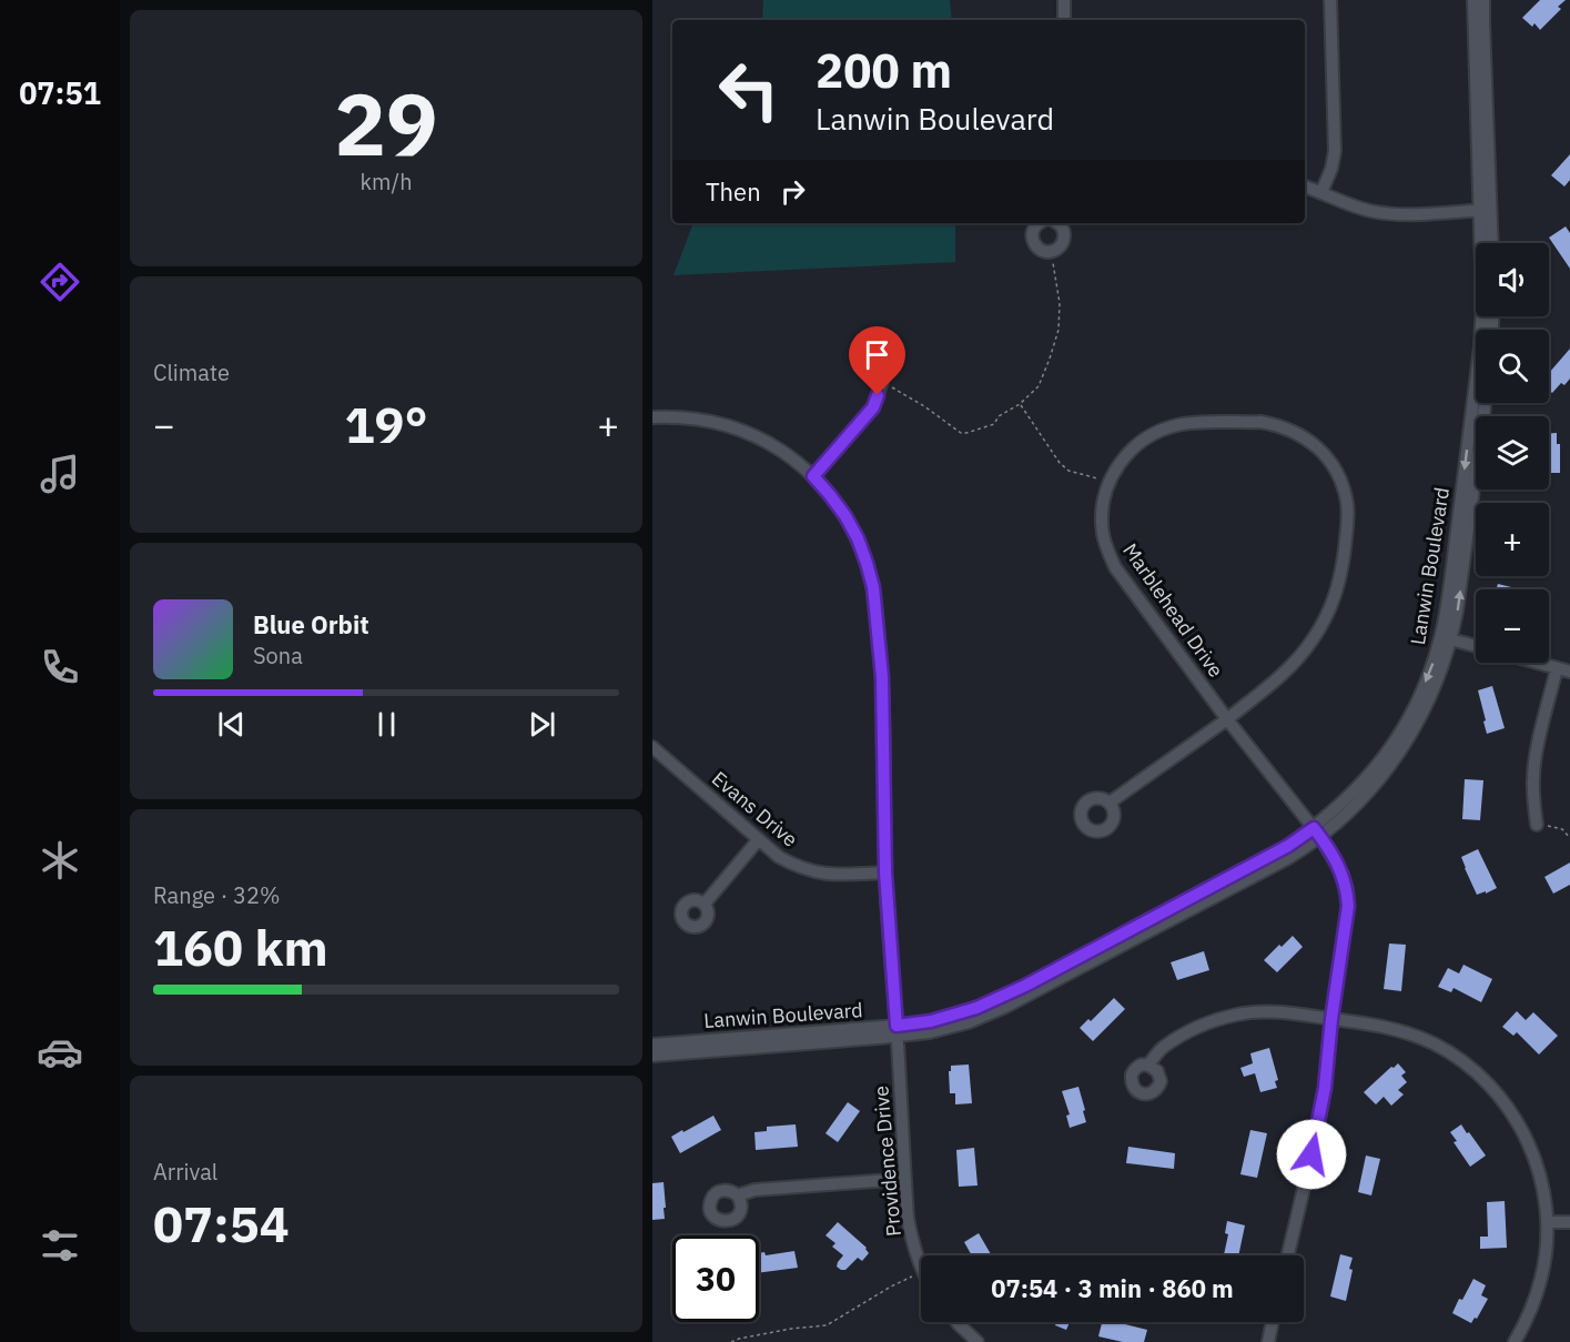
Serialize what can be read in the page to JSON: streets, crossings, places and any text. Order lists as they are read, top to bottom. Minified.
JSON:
{"streets":{"street":["Lanwin Boulevard","Marblehead Drive","Evans Drive","Providence Drive"]},"crossings":[["Lanwin Boulevard","Marblehead Drive"],["Lanwin Boulevard","Providence Drive"],["Evans Drive","Providence Drive"]],"page":{"tabs":"07:51","tile":[["29","km/h"],"Climate",["Range · 32%","160 km"],["Arrival","07:54"]],"turn":["200 m","Lanwin Boulevard"],"then":"Then","map_buttons":["+","−"],"heat":["−","19°","+"],"song":["Blue Orbit","Sona"],"limit":"30","trip":"07:54 · 3 min · 860 m"}}
